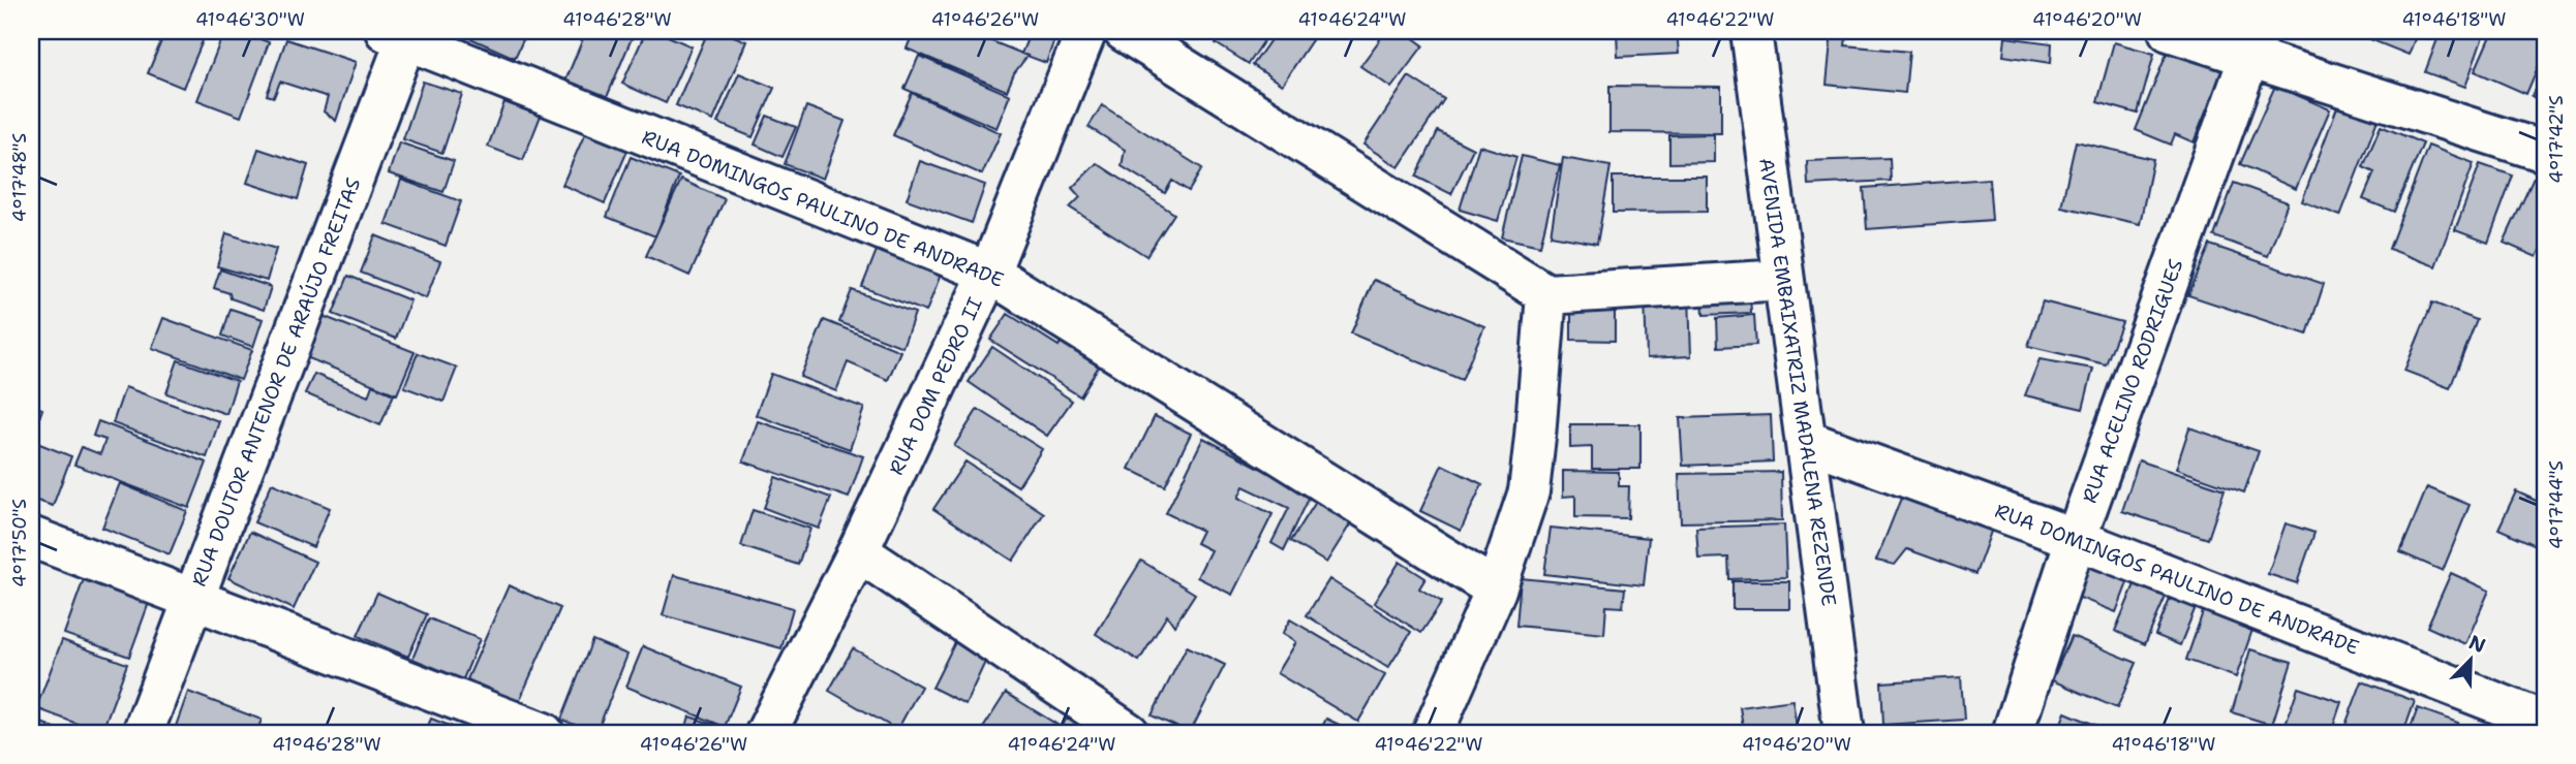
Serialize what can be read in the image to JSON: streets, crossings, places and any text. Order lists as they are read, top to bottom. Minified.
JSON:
{"streets":{"street":["RUA DOMINGOS PAULINO DE ANDRADE","RUA ACELINO RODRIGUES","RUA DOUTOR ANTENOR DE ARAÚJO FREITAS","AVENIDA EMBAIXATRIZ MADALENA REZENDE","RUA DOM PEDRO II"]},"crossings":[["RUA DOMINGOS PAULINO DE ANDRADE","RUA ACELINO RODRIGUES"],["RUA DOMINGOS PAULINO DE ANDRADE","RUA DOUTOR ANTENOR DE ARAÚJO FREITAS"],["RUA DOMINGOS PAULINO DE ANDRADE","AVENIDA EMBAIXATRIZ MADALENA REZENDE"],["RUA DOMINGOS PAULINO DE ANDRADE","RUA DOM PEDRO II"]],"north":"top right","coordinates":["41°46'30\"W","41°46'28\"W","41°46'26\"W","41°46'24\"W","41°46'22\"W","41°46'20\"W","41°46'18\"W","4°17'42\"S","4°17'48\"S","4°17'44\"S","4°17'50\"S"]}
